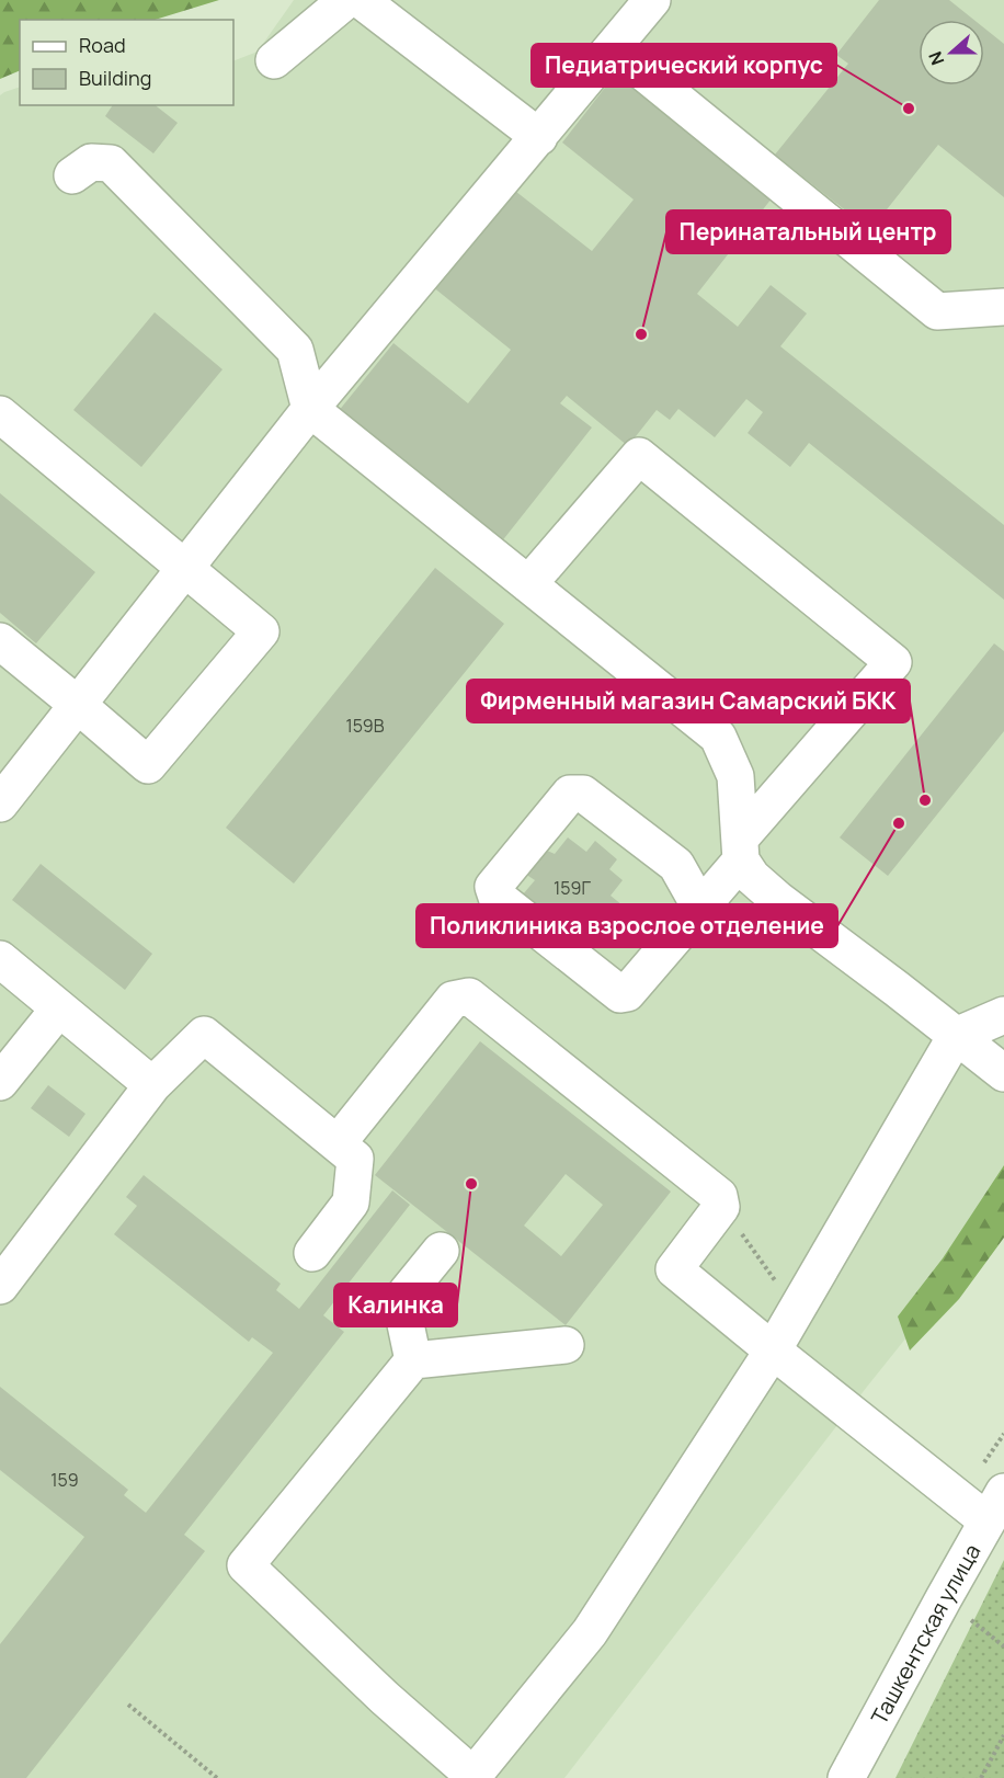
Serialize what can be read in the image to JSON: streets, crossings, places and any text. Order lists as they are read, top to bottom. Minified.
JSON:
{"streets":{"main road":["Ташкентская улица"]},"places":["Педиатрический корпус","Перинатальный центр","Фирменный магазин Самарский БКК","Поликлиника взрослое отделение","Калинка"],"house_numbers":["159В","159Г","159"],"legend":["Road","Building"],"north":"left"}
